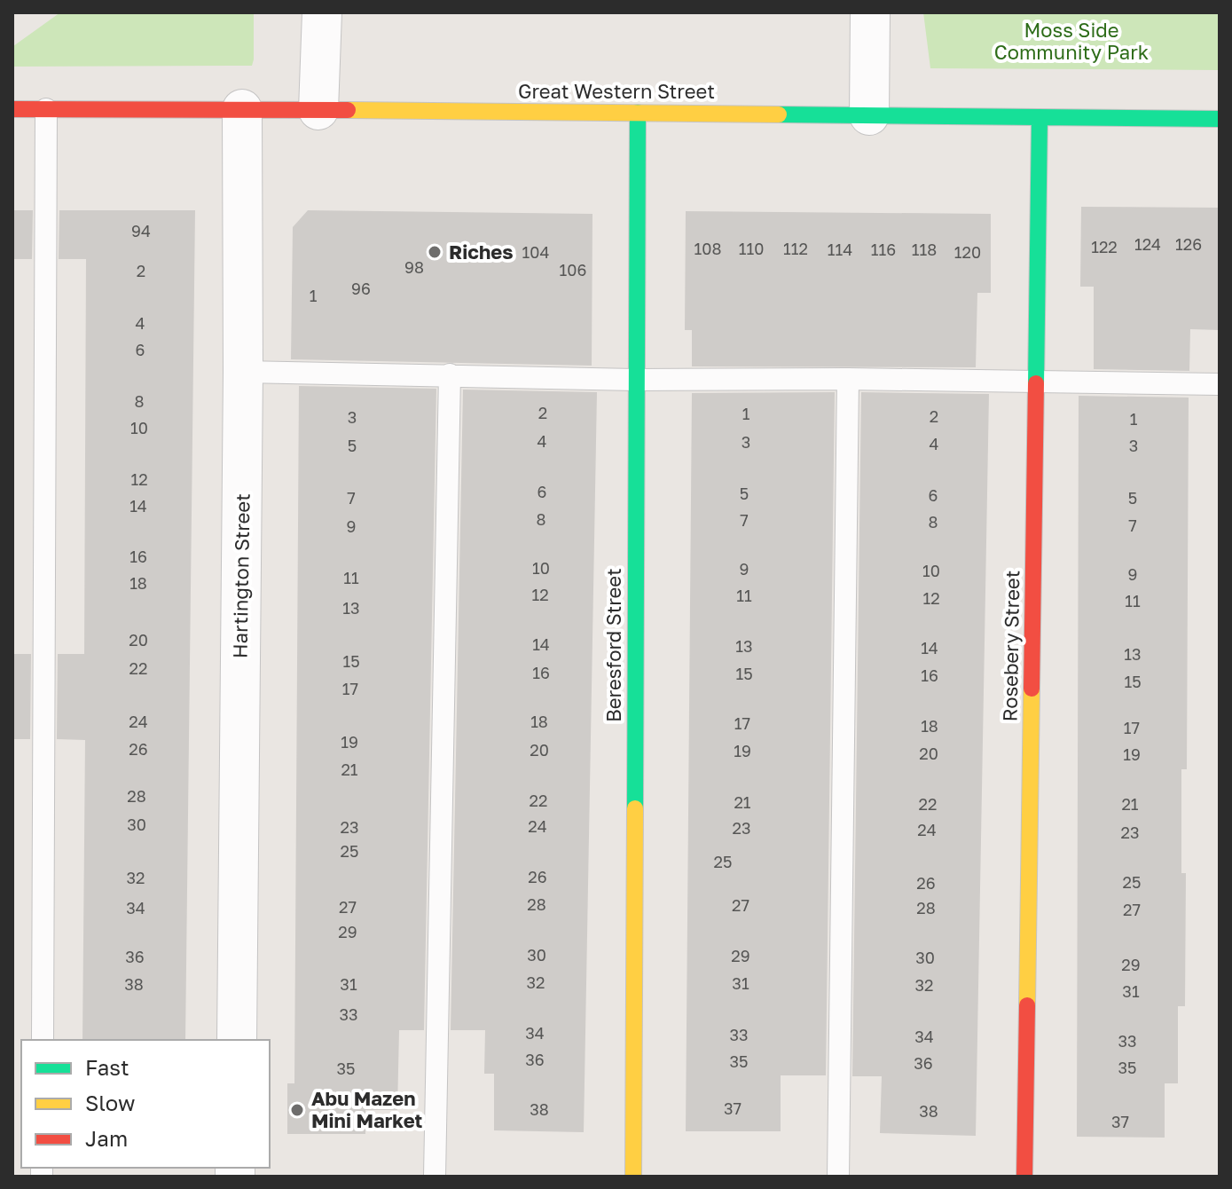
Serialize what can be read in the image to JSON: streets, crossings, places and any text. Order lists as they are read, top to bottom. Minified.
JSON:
{"streets":{"street":["Great Western Street","Hartington Street","Beresford Street","Rosebery Street"]},"crossings":[["Great Western Street","Hartington Street"],["Great Western Street","Beresford Street"],["Great Western Street","Rosebery Street"]],"parks":["Moss Side Community Park"],"places":["Riches","Abu Mazen Mini Market"],"house_numbers":["94","124","126","122","108","110","112","114","116","118","104","120","98","106","2","96","1","4","6","8","2","1","2","3","1","10","4","3","4","5","3","12","6","5","6","7","5","14","8","7","8","7","9","16","10","9","10","9","11","18","12","11","12","11","13","20","14","13","14","13","15","22","16","15","16","15","17","24","18","17","18","17","19","26","20","19","20","19","21","28","22","21","22","21","30","24","23","23","24","23","25","25","26","32","25","26","28","27","27","34","28","27","29","30","29","36","30","29","32","31","38","31","32","31","33","34","33","34","33","36","35","36","35","35","37","38","38","37"],"legend":["Fast","Slow","Jam"]}
